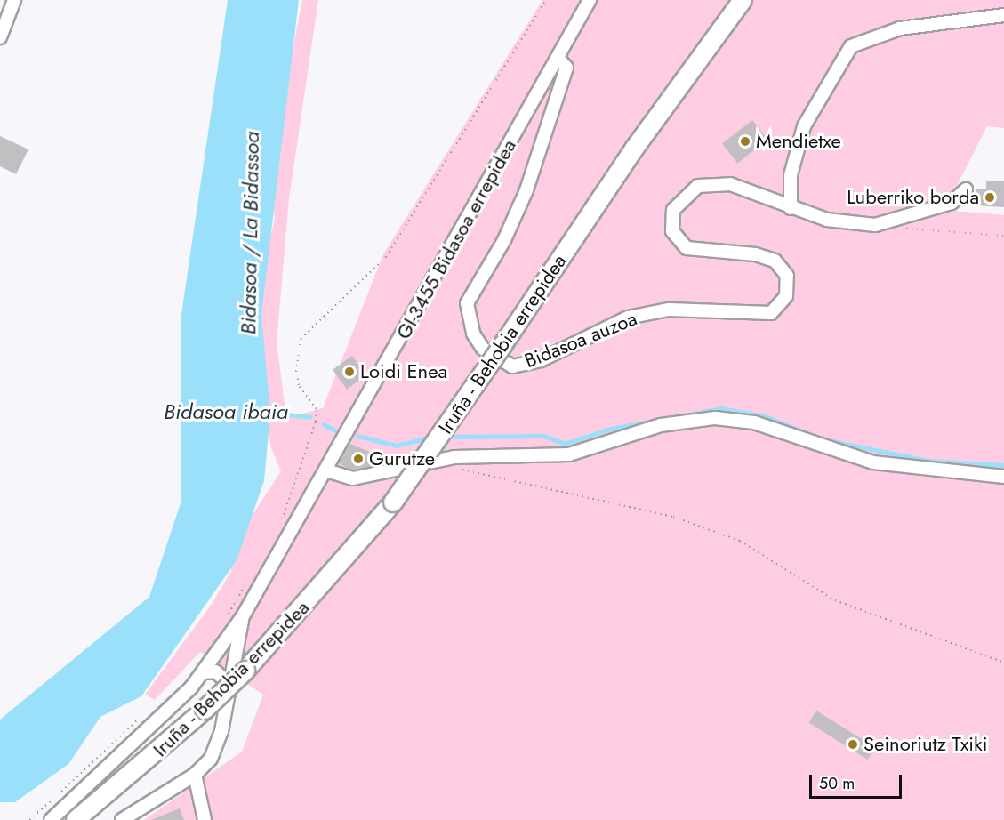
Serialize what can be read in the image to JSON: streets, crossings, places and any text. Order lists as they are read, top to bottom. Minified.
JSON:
{"streets":{"highway":["Iruña - Behobia errepidea"],"street":["GI-3455 Bidasoa errepidea","Bidasoa auzoa"]},"crossings":[["GI-3455 Bidasoa errepidea","Bidasoa auzoa"]],"water":["Bidasoa / La Bidassoa","Bidasoa ibaia"],"places":["Mendietxe","Luberriko borda","Loidi Enea","Gurutze","Seinoriutz Txiki"],"scale_bar":"50 m"}
